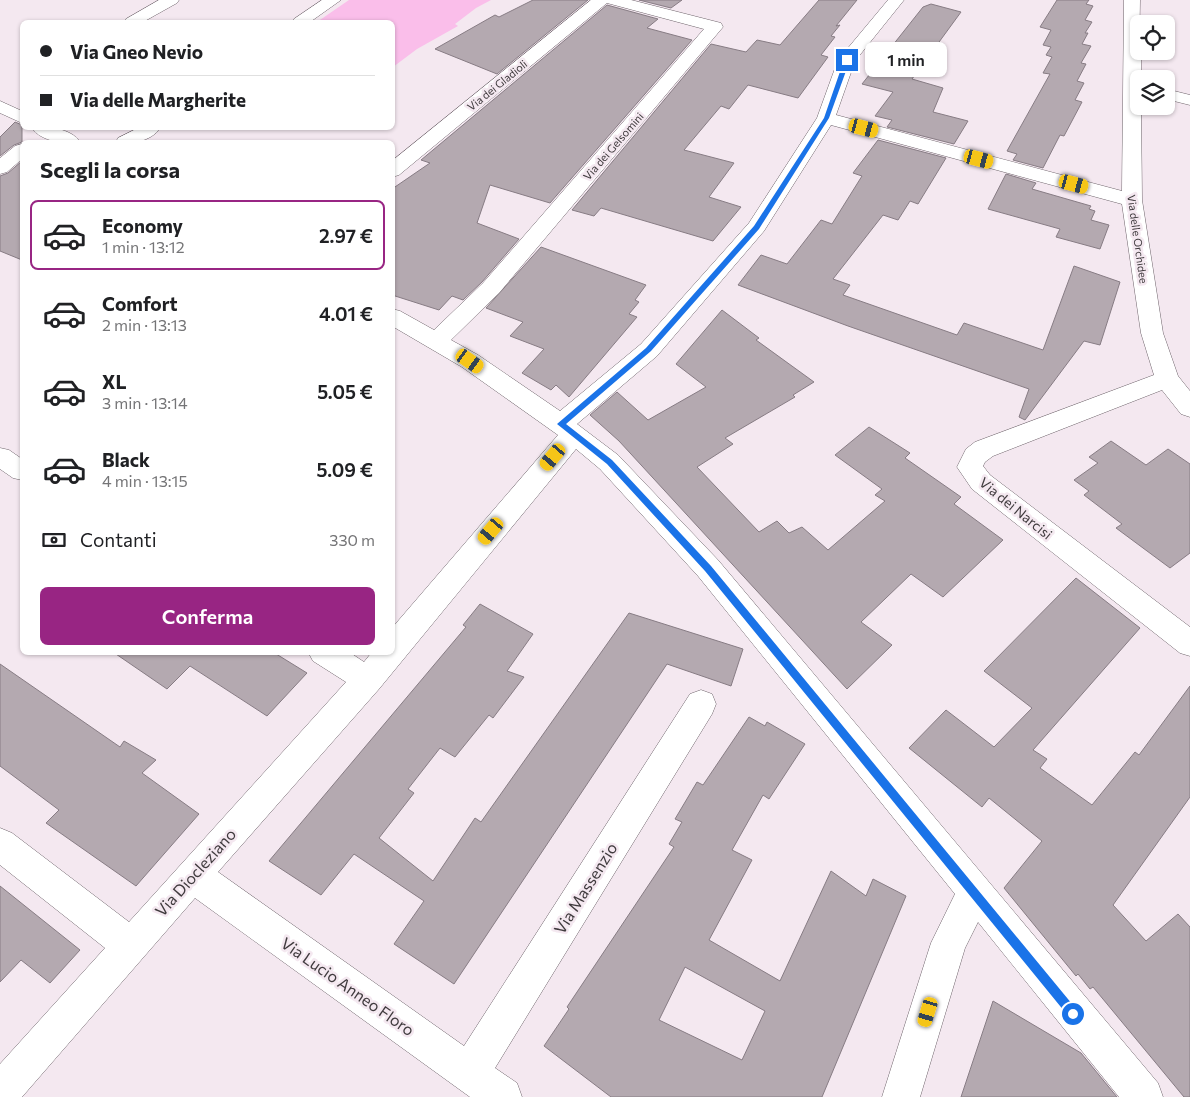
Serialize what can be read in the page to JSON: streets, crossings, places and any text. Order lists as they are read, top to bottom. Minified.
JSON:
{"streets":{"street":["Via dei Gladioli","Via dei Gelsomini","Via delle Orchidee","Via dei Narcisi","Via Diocleziano","Via Massenzio","Via Lucio Anneo Floro"]},"crossings":[["Via delle Orchidee","Via dei Narcisi"],["Via Diocleziano","Via Lucio Anneo Floro"],["Via Massenzio","Via Lucio Anneo Floro"]],"page":{"banner":["Via Gneo Nevio","Via delle Margherite"],"bubble":"1 min","heading":"Scegli la corsa","list":[{"name":"Economy","note":"1 min · 13:12","value":"2.97 €"},{"name":"Comfort","note":"2 min · 13:13","value":"4.01 €"},{"name":"XL","note":"3 min · 13:14","value":"5.05 €"},{"name":"Black","note":"4 min · 13:15","value":"5.09 €"}],"pay":["Contanti","330 m"],"buttons":"Conferma"}}
